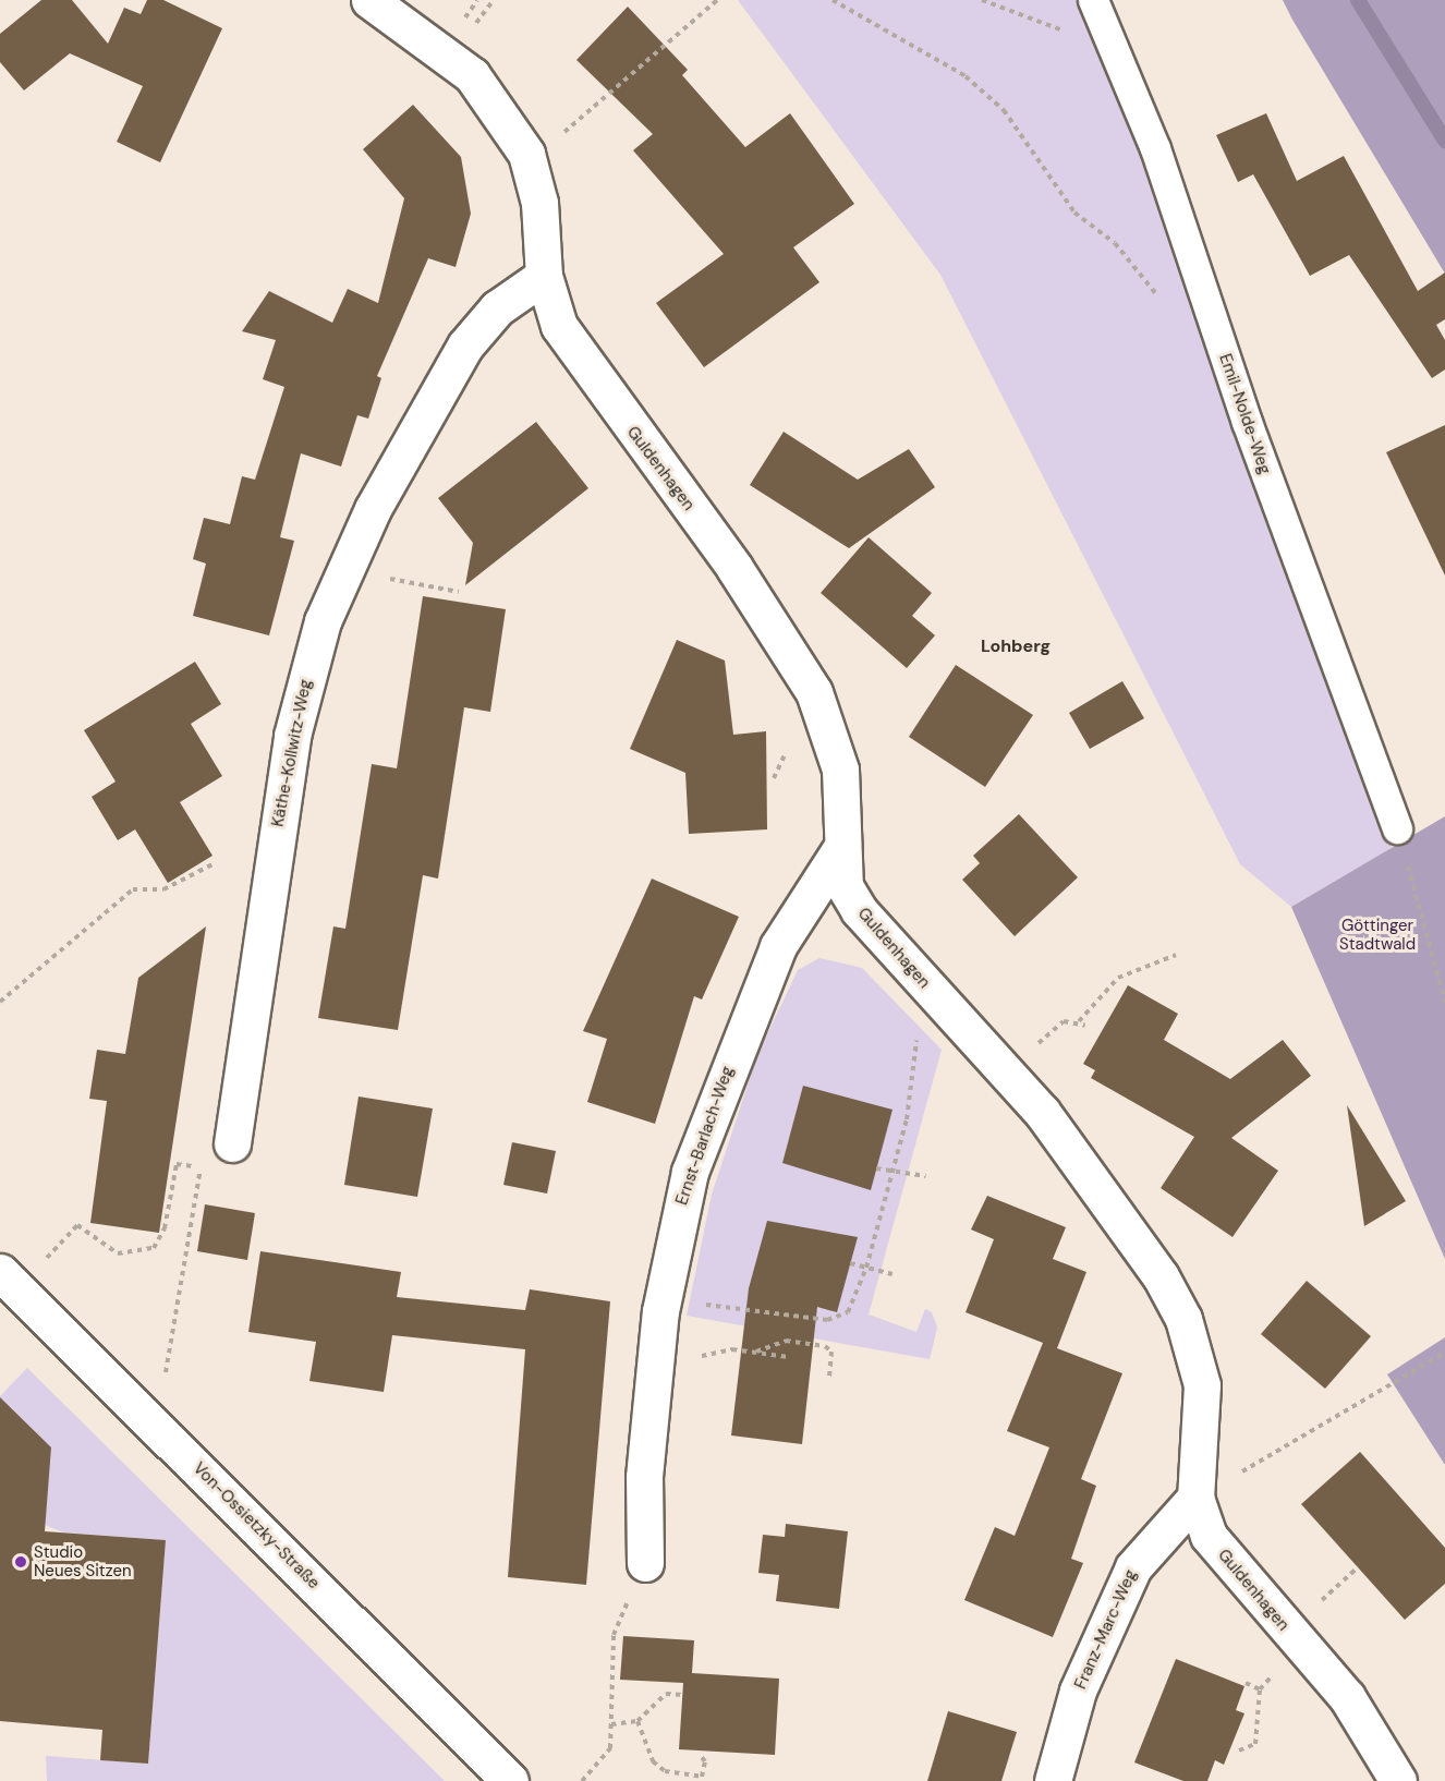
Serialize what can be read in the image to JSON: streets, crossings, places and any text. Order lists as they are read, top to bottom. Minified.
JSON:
{"streets":{"street":["Guldenhagen","Käthe-Kollwitz-Weg","Ernst-Barlach-Weg","Von-Ossietzky-Straße","Franz-Marc-Weg"],"lane":["Emil-Nolde-Weg"]},"crossings":[["Guldenhagen","Käthe-Kollwitz-Weg"],["Guldenhagen","Ernst-Barlach-Weg"],["Guldenhagen","Franz-Marc-Weg"]],"districts":["Lohberg"],"parks":["Göttinger Stadtwald"],"places":["Studio Neues Sitzen"]}
